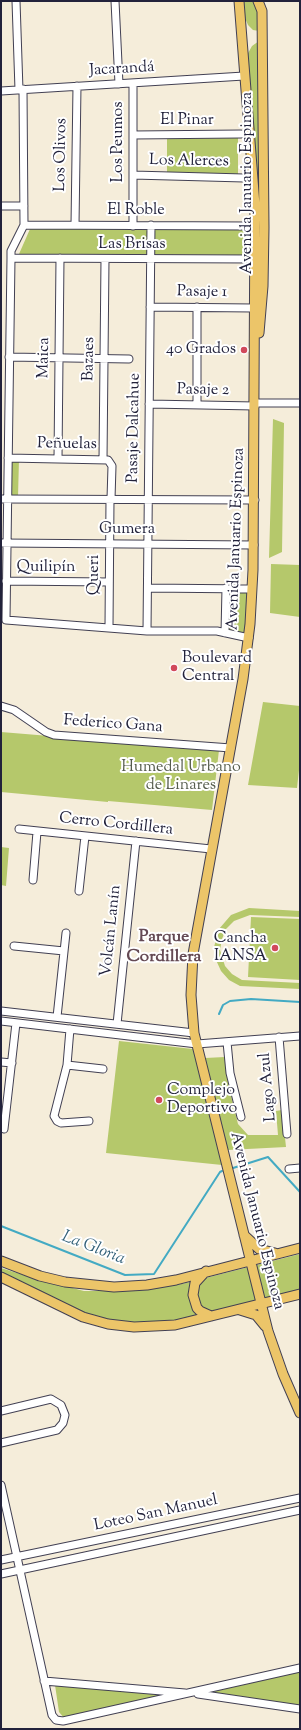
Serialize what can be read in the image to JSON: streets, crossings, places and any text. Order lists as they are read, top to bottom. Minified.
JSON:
{"streets":{"main road":["Avenida Januario Espinoza"],"street":["Jacarandá","El Pinar","Los Peumos","Los Olivos","Los Alerces","El Roble","Las Brisas","Pasaje 1","Maica","Bazaes","Pasaje 2","Pasaje Dalcahue","Peñuelas","Gumera","Quilipín","Queri","Federico Gana","Cerro Cordillera","Volcán Lanín","Lago Azul","Loteo San Manuel"]},"crossings":[["Jacarandá","Los Peumos"],["Jacarandá","Los Olivos"],["Jacarandá","Avenida Januario Espinoza"],["El Pinar","Los Peumos"],["Los Peumos","Los Alerces"],["Los Peumos","El Roble"],["Los Olivos","El Roble"],["Avenida Januario Espinoza","Las Brisas"],["Avenida Januario Espinoza","Pasaje 1"],["Avenida Januario Espinoza","Pasaje 2"],["Avenida Januario Espinoza","Gumera"],["Avenida Januario Espinoza","Federico Gana"],["Avenida Januario Espinoza","Cerro Cordillera"],["El Roble","Pasaje Dalcahue"],["Las Brisas","Maica"],["Las Brisas","Bazaes"],["Las Brisas","Pasaje Dalcahue"],["Pasaje 1","Pasaje Dalcahue"],["Maica","Peñuelas"],["Bazaes","Peñuelas"],["Pasaje 2","Pasaje Dalcahue"],["Pasaje Dalcahue","Gumera"],["Peñuelas","Queri"],["Gumera","Queri"],["Quilipín","Queri"],["Cerro Cordillera","Volcán Lanín"]],"districts":["Parque Cordillera"],"water":["La Gloria"],"parks":["Humedal Urbano de Linares"],"places":["40 Grados","Boulevard Central","Cancha IANSA","Complejo Deportivo"]}
